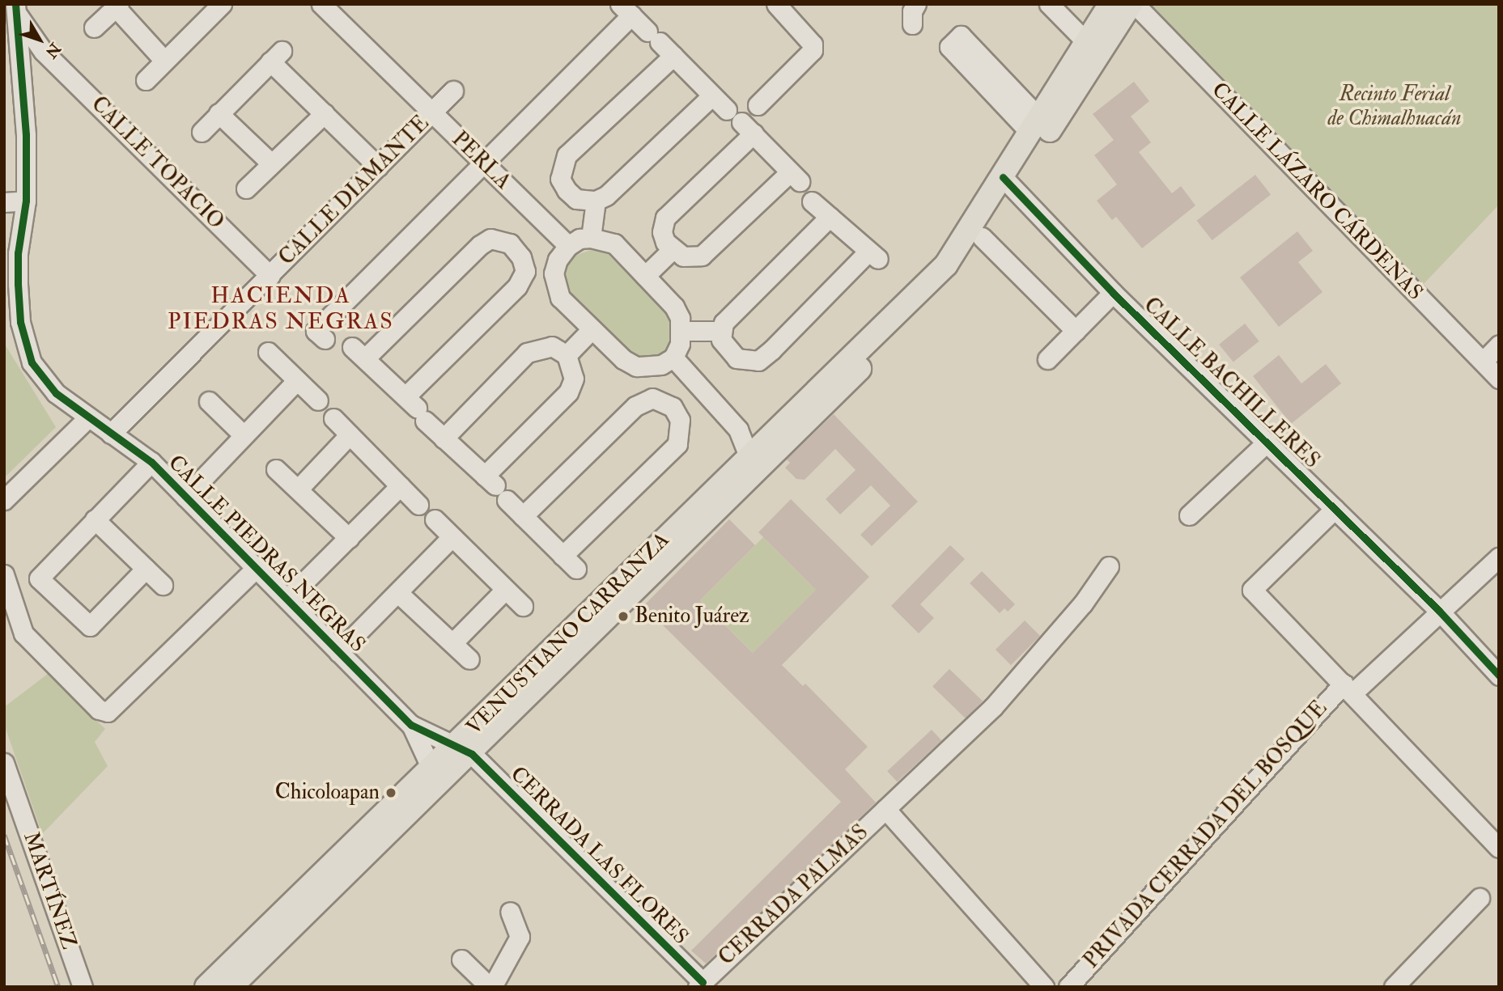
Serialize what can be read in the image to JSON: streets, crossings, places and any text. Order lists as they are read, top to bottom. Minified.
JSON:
{"streets":{"main road":["VENUSTIANO CARRANZA"],"street":["PERLA","CALLE TOPACIO","CALLE DIAMANTE","CALLE LÁZARO CÁRDENAS","CALLE BACHILLERES","CALLE PIEDRAS NEGRAS","PRIVADA CERRADA DEL BOSQUE","CERRADA LAS FLORES","MARTÍNEZ","CERRADA PALMAS"]},"crossings":[["PERLA","CALLE DIAMANTE"],["CALLE TOPACIO","CALLE DIAMANTE"],["CALLE TOPACIO","CALLE PIEDRAS NEGRAS"],["CALLE DIAMANTE","CALLE PIEDRAS NEGRAS"],["CALLE BACHILLERES","PRIVADA CERRADA DEL BOSQUE"],["CALLE PIEDRAS NEGRAS","VENUSTIANO CARRANZA"],["CALLE PIEDRAS NEGRAS","CERRADA LAS FLORES"],["VENUSTIANO CARRANZA","CERRADA LAS FLORES"],["CERRADA LAS FLORES","CERRADA PALMAS"]],"districts":["HACIENDA PIEDRAS NEGRAS"],"parks":["Recinto Ferial de Chimalhuacán"],"places":["Benito Juárez","Chicoloapan"],"north":"bottom right"}
